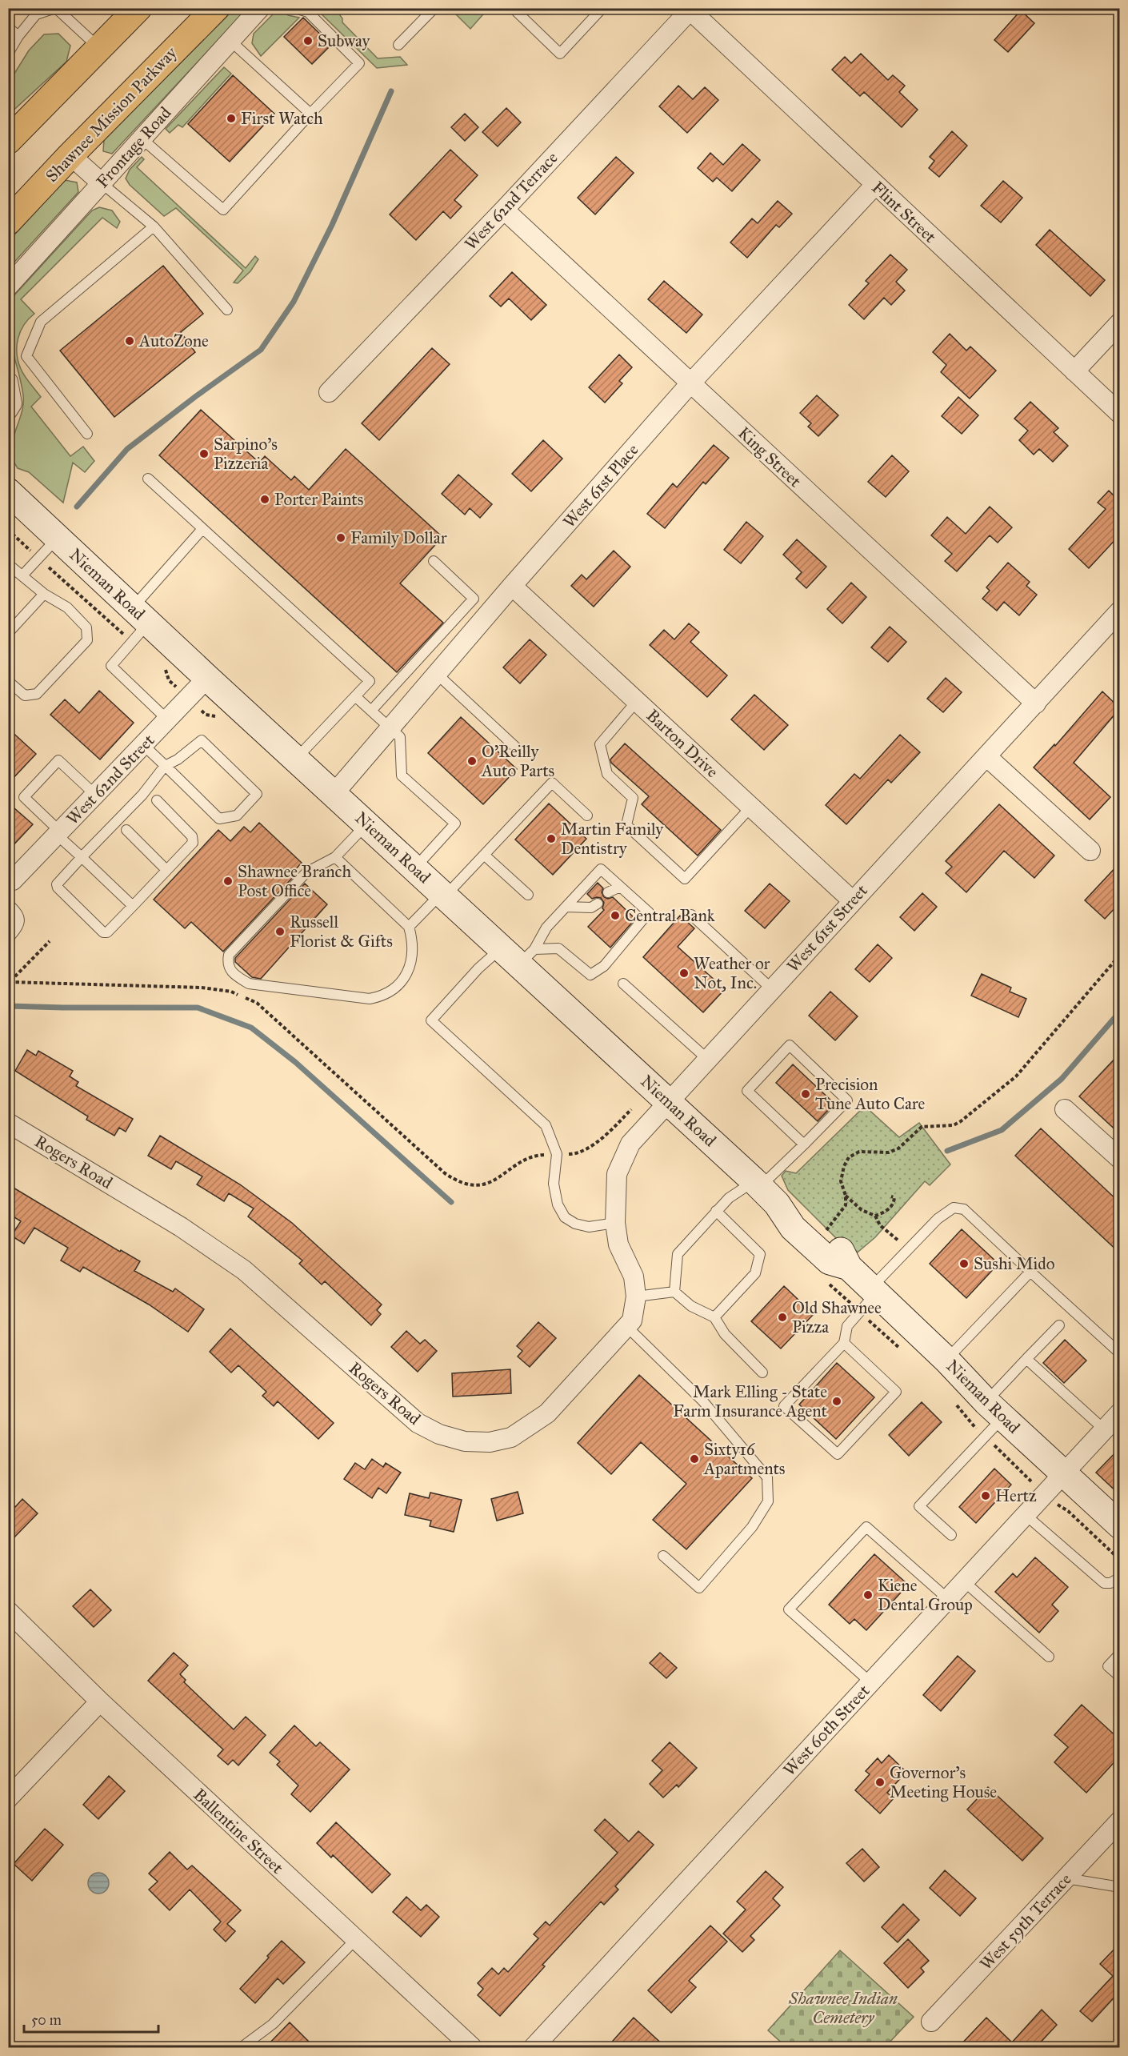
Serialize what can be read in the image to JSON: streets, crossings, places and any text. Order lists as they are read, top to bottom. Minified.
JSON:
{"streets":{"highway":["Shawnee Mission Parkway"],"main road":["Nieman Road"],"street":["Frontage Road","West 62nd Terrace","Flint Street","King Street","West 61st Place","Barton Drive","West 62nd Street","West 61st Street","Rogers Road","West 60th Street","Ballentine Street","West 59th Terrace"]},"crossings":[["West 62nd Terrace","Flint Street"],["West 62nd Terrace","King Street"],["Flint Street","West 61st Place"],["King Street","West 61st Place"],["King Street","West 61st Street"],["West 61st Place","Nieman Road"],["West 61st Place","Barton Drive"],["Nieman Road","West 62nd Street"],["Nieman Road","West 61st Street"],["Nieman Road","Rogers Road"],["Nieman Road","West 60th Street"],["Barton Drive","West 61st Street"],["West 61st Street","Rogers Road"]],"parks":["Shawnee Indian Cemetery"],"places":["Subway","First Watch","AutoZone","Sarpino's Pizzeria","Porter Paints","Family Dollar","O'Reilly Auto Parts","Martin Family Dentistry","Shawnee Branch Post Office","Central Bank","Russell Florist & Gifts","Weather or Not, Inc.","Precision Tune Auto Care","Sushi Mido","Old Shawnee Pizza","Mark Elling - State Farm Insurance Agent","Sixty16 Apartments","Hertz","Kiene Dental Group","Governor's Meeting House"],"scale_bar":"50 m"}
